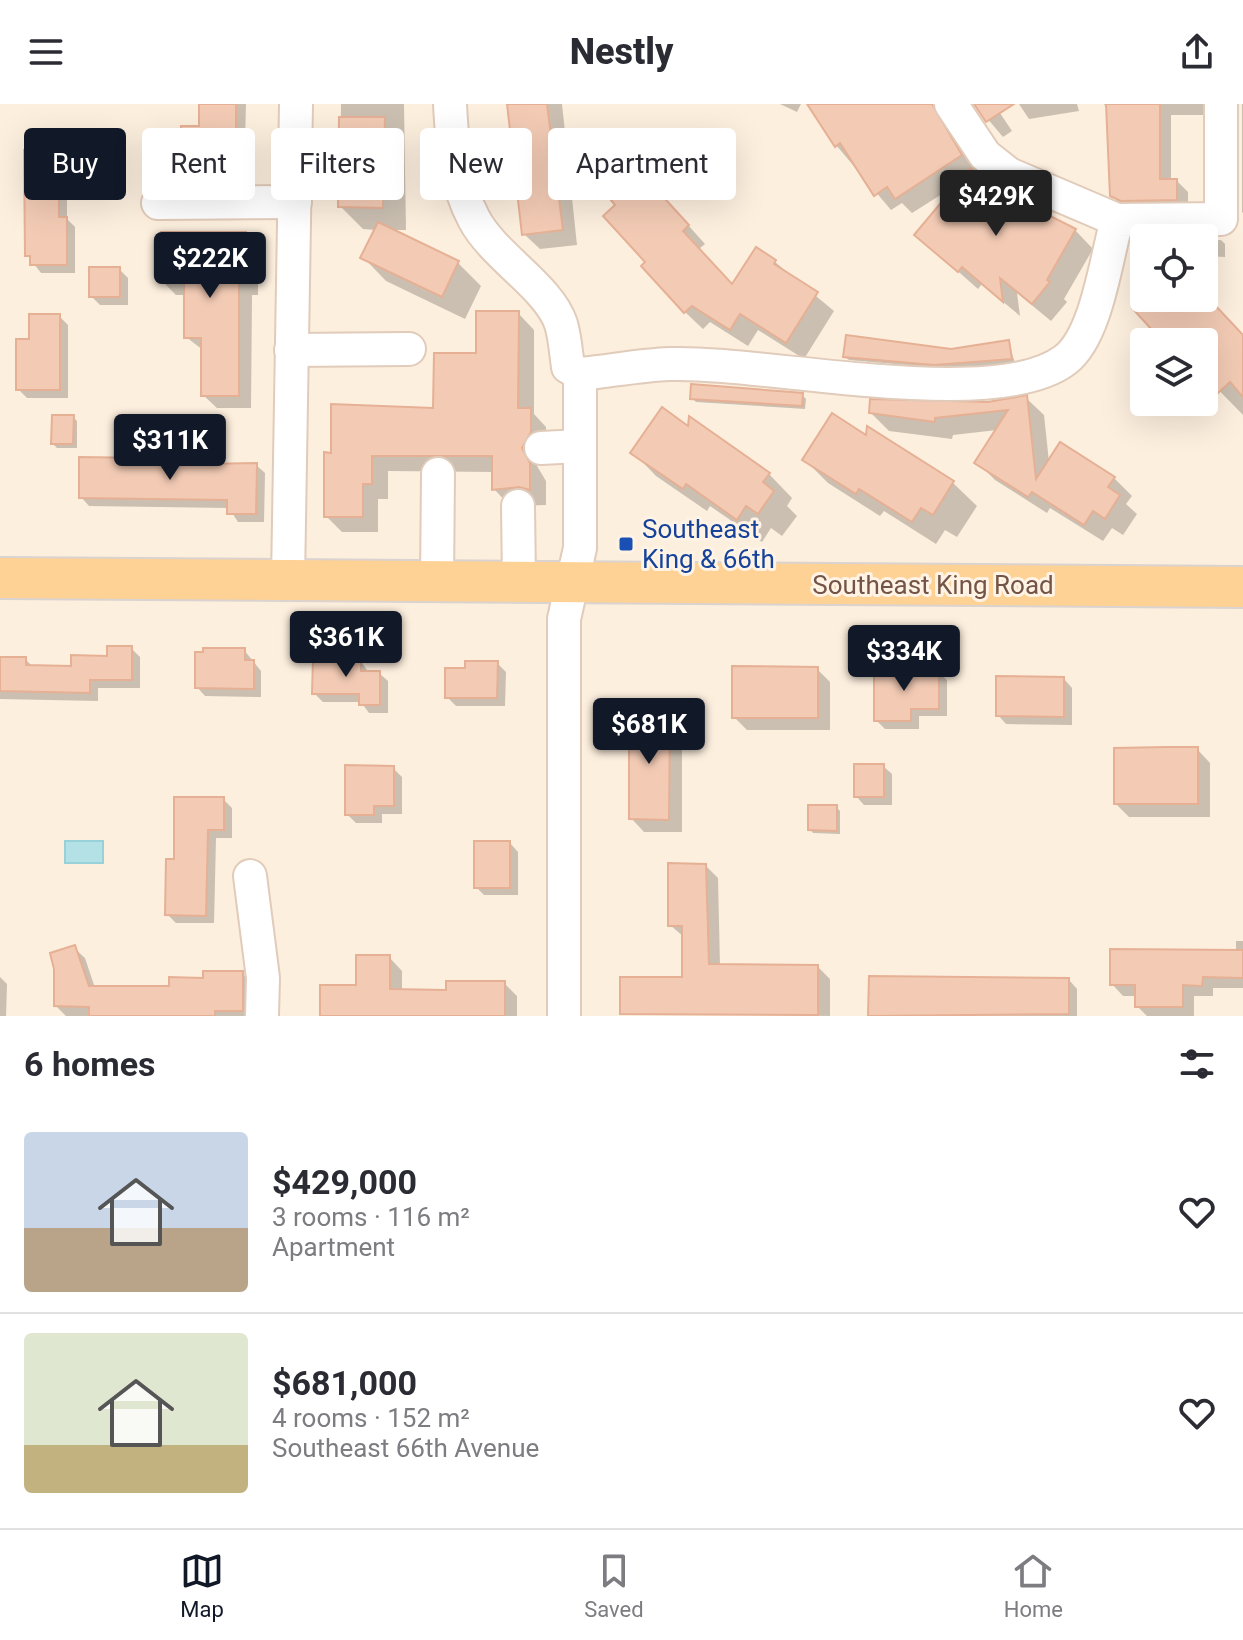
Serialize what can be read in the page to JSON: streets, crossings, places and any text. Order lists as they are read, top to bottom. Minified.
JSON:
{"streets":{"main road":["Southeast King Road"]},"places":{"transit":["Southeast King & 66th"]},"page":{"header":"Nestly","chip":["Buy","Rent","Filters","New","Apartment"],"price":["$429K","$222K","$311K","$361K","$334K","$681K"],"heading":"6 homes","list":[{"name":"$429,000","note":"3 rooms · 116 m² · Apartment"},{"name":"$681,000","note":"4 rooms · 152 m² · Southeast 66th Avenue"}],"tabs":["Map","Saved","Home"]}}
